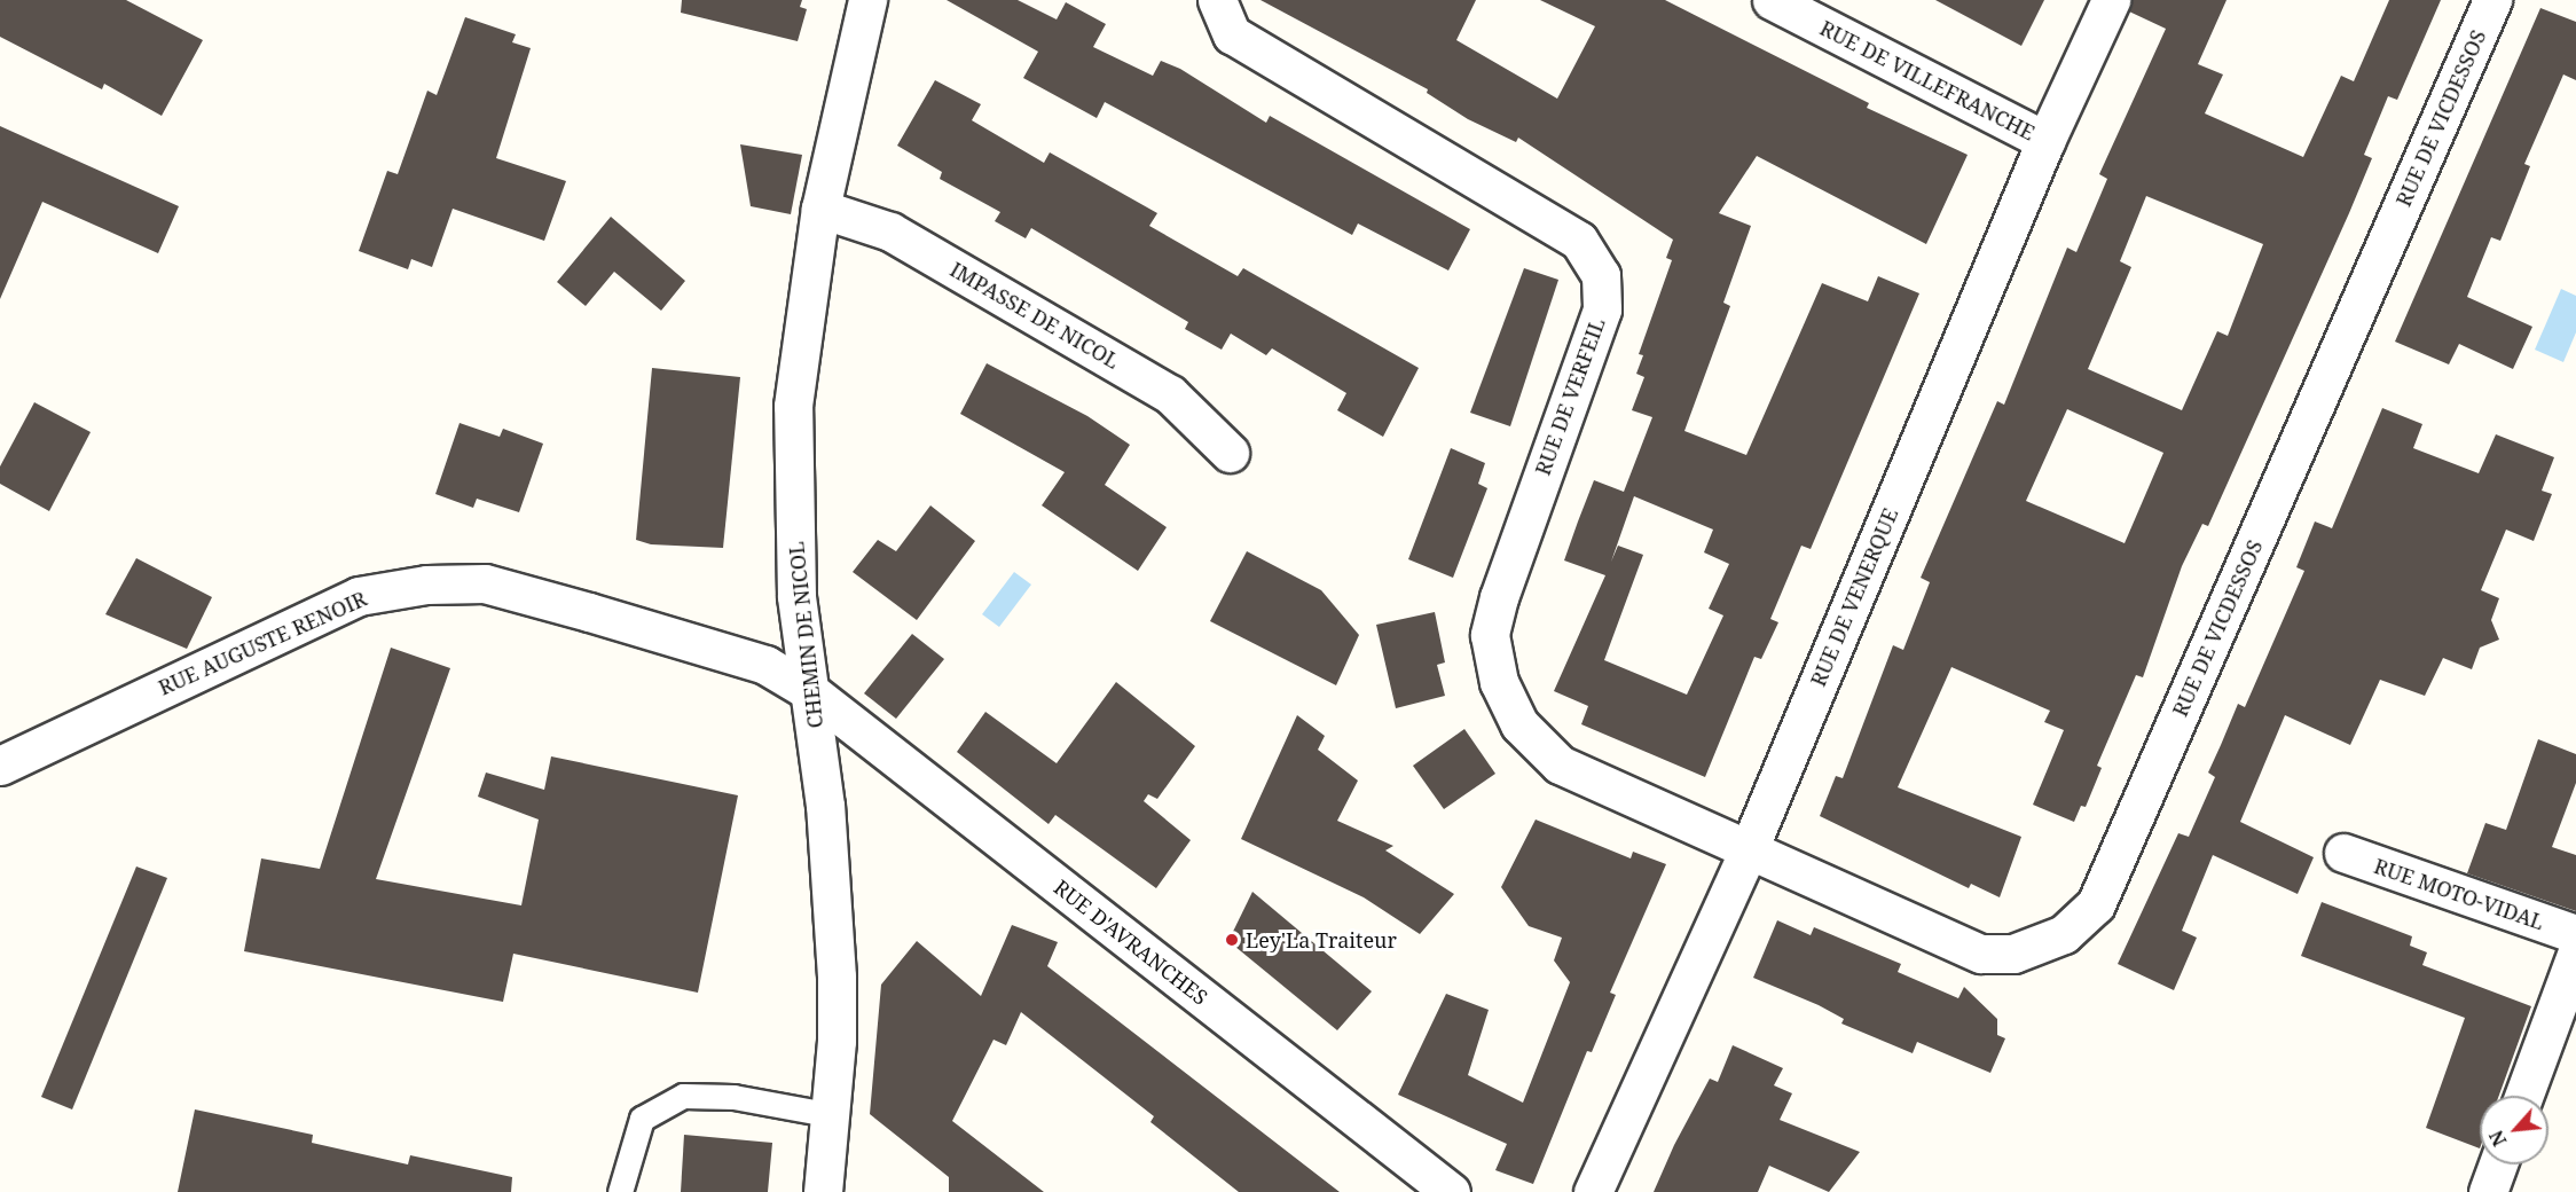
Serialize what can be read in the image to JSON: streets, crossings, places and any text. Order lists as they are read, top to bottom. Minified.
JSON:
{"streets":{"street":["RUE DE VILLEFRANCHE","RUE DE VICDESSOS","IMPASSE DE NICOL","RUE DE VERFEIL","RUE DE VENERQUE","CHEMIN DE NICOL","RUE AUGUSTE RENOIR","RUE MOTO-VIDAL","RUE D'AVRANCHES"]},"crossings":[["RUE DE VILLEFRANCHE","RUE DE VENERQUE"],["RUE DE VICDESSOS","RUE DE VERFEIL"],["RUE DE VICDESSOS","RUE DE VENERQUE"],["IMPASSE DE NICOL","CHEMIN DE NICOL"],["RUE DE VERFEIL","RUE DE VENERQUE"],["CHEMIN DE NICOL","RUE AUGUSTE RENOIR"],["CHEMIN DE NICOL","RUE D'AVRANCHES"],["RUE AUGUSTE RENOIR","RUE D'AVRANCHES"]],"places":["Ley'La Traiteur"],"north":"bottom left"}
